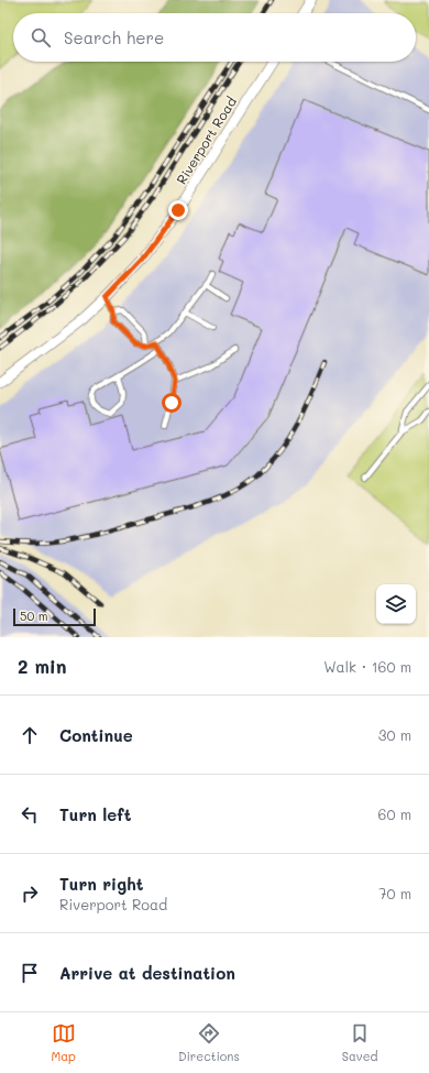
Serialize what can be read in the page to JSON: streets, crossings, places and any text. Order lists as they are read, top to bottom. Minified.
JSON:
{"streets":{"street":["Riverport Road"]},"scale_bar":"50 m","page":{"search":"Search here","scale":"50 m","heading":["2 min","Walk · 160 m"],"list":[["Continue","30 m"],["Turn left","60 m"],["Turn right","Riverport Road","70 m"],"Arrive at destination"],"nav":["Map","Directions","Saved"]}}
